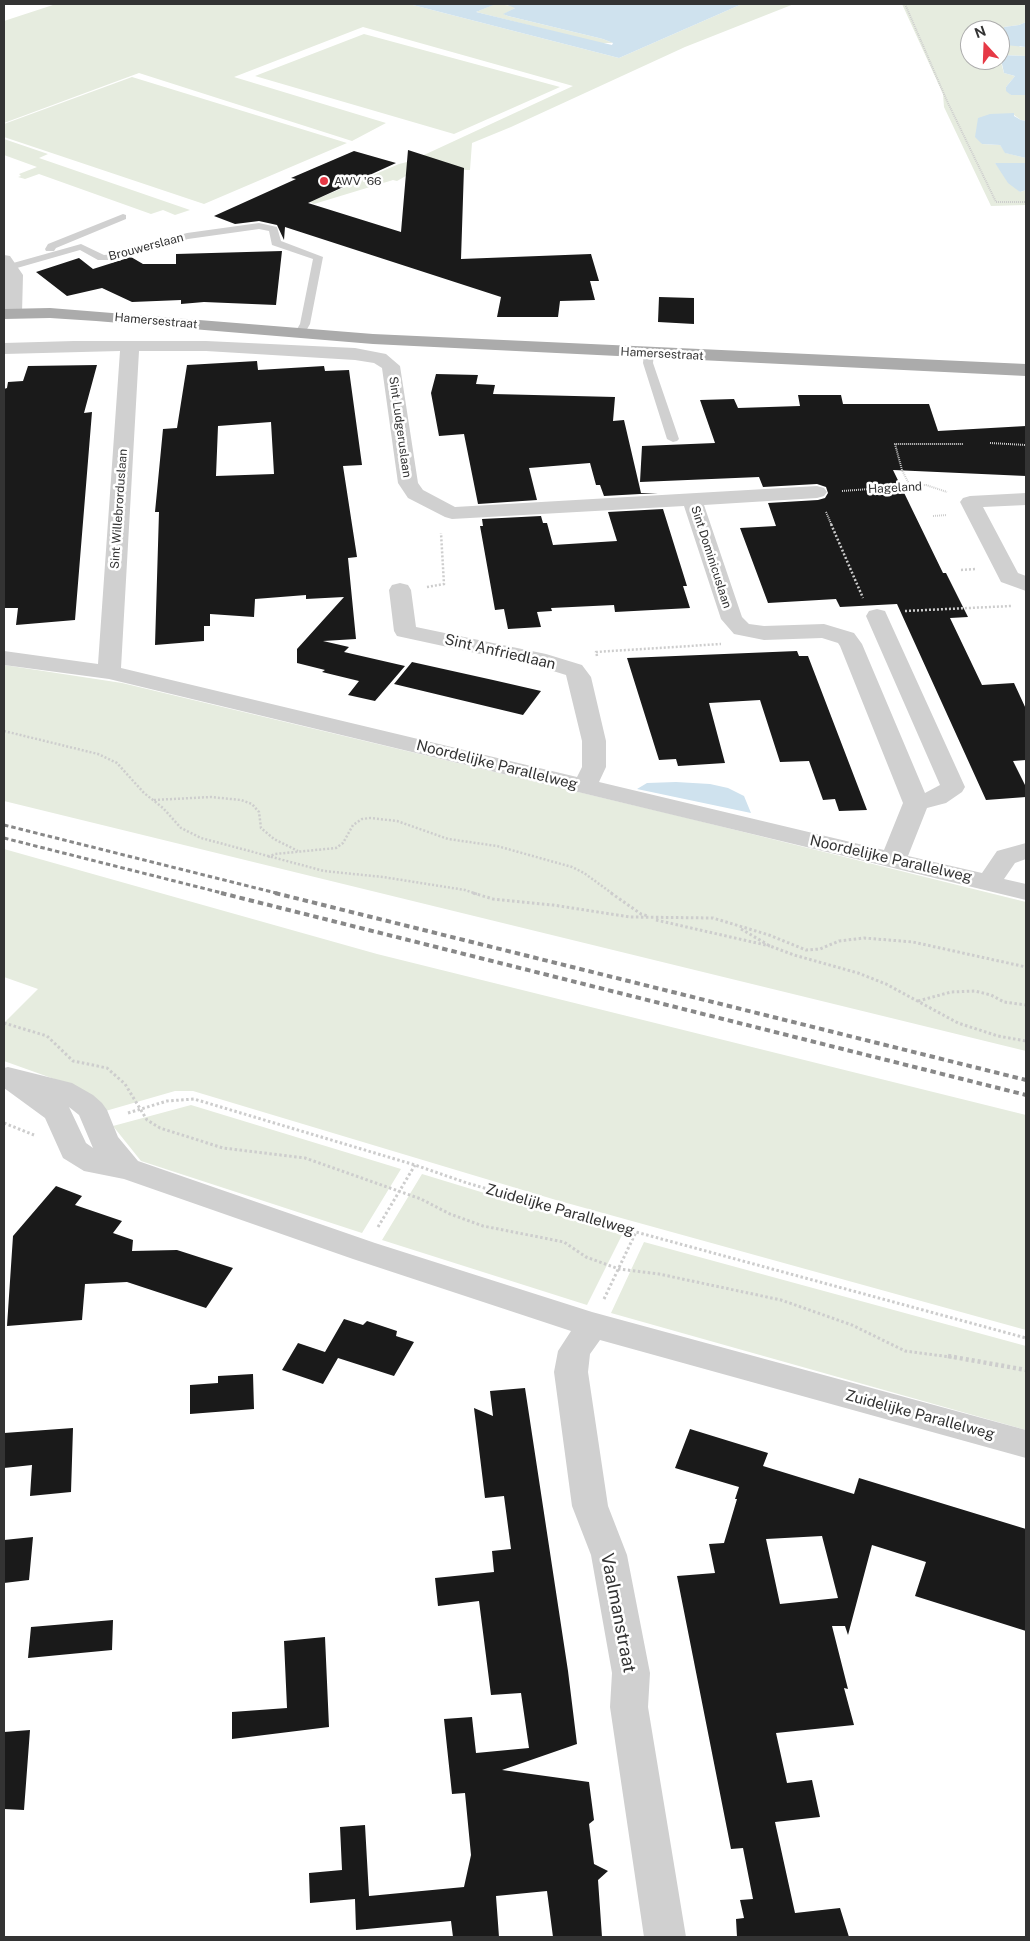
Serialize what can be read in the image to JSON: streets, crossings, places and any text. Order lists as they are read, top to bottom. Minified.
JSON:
{"streets":{"main road":["Hamersestraat"],"street":["Brouwerslaan","Sint Ludgeruslaan","Sint Willebrorduslaan","Sint Dominicuslaan","Sint Anfriedlaan","Noordelijke Parallelweg","Zuidelijke Parallelweg","Vaalmanstraat"],"path":["Hageland"]},"crossings":[["Brouwerslaan","Hamersestraat"],["Hamersestraat","Sint Ludgeruslaan"],["Hamersestraat","Sint Willebrorduslaan"],["Sint Ludgeruslaan","Hageland"],["Sint Ludgeruslaan","Sint Willebrorduslaan"],["Sint Ludgeruslaan","Sint Dominicuslaan"],["Sint Willebrorduslaan","Noordelijke Parallelweg"],["Sint Anfriedlaan","Noordelijke Parallelweg"],["Zuidelijke Parallelweg","Vaalmanstraat"]],"places":["AWV '66"],"north":"top"}
